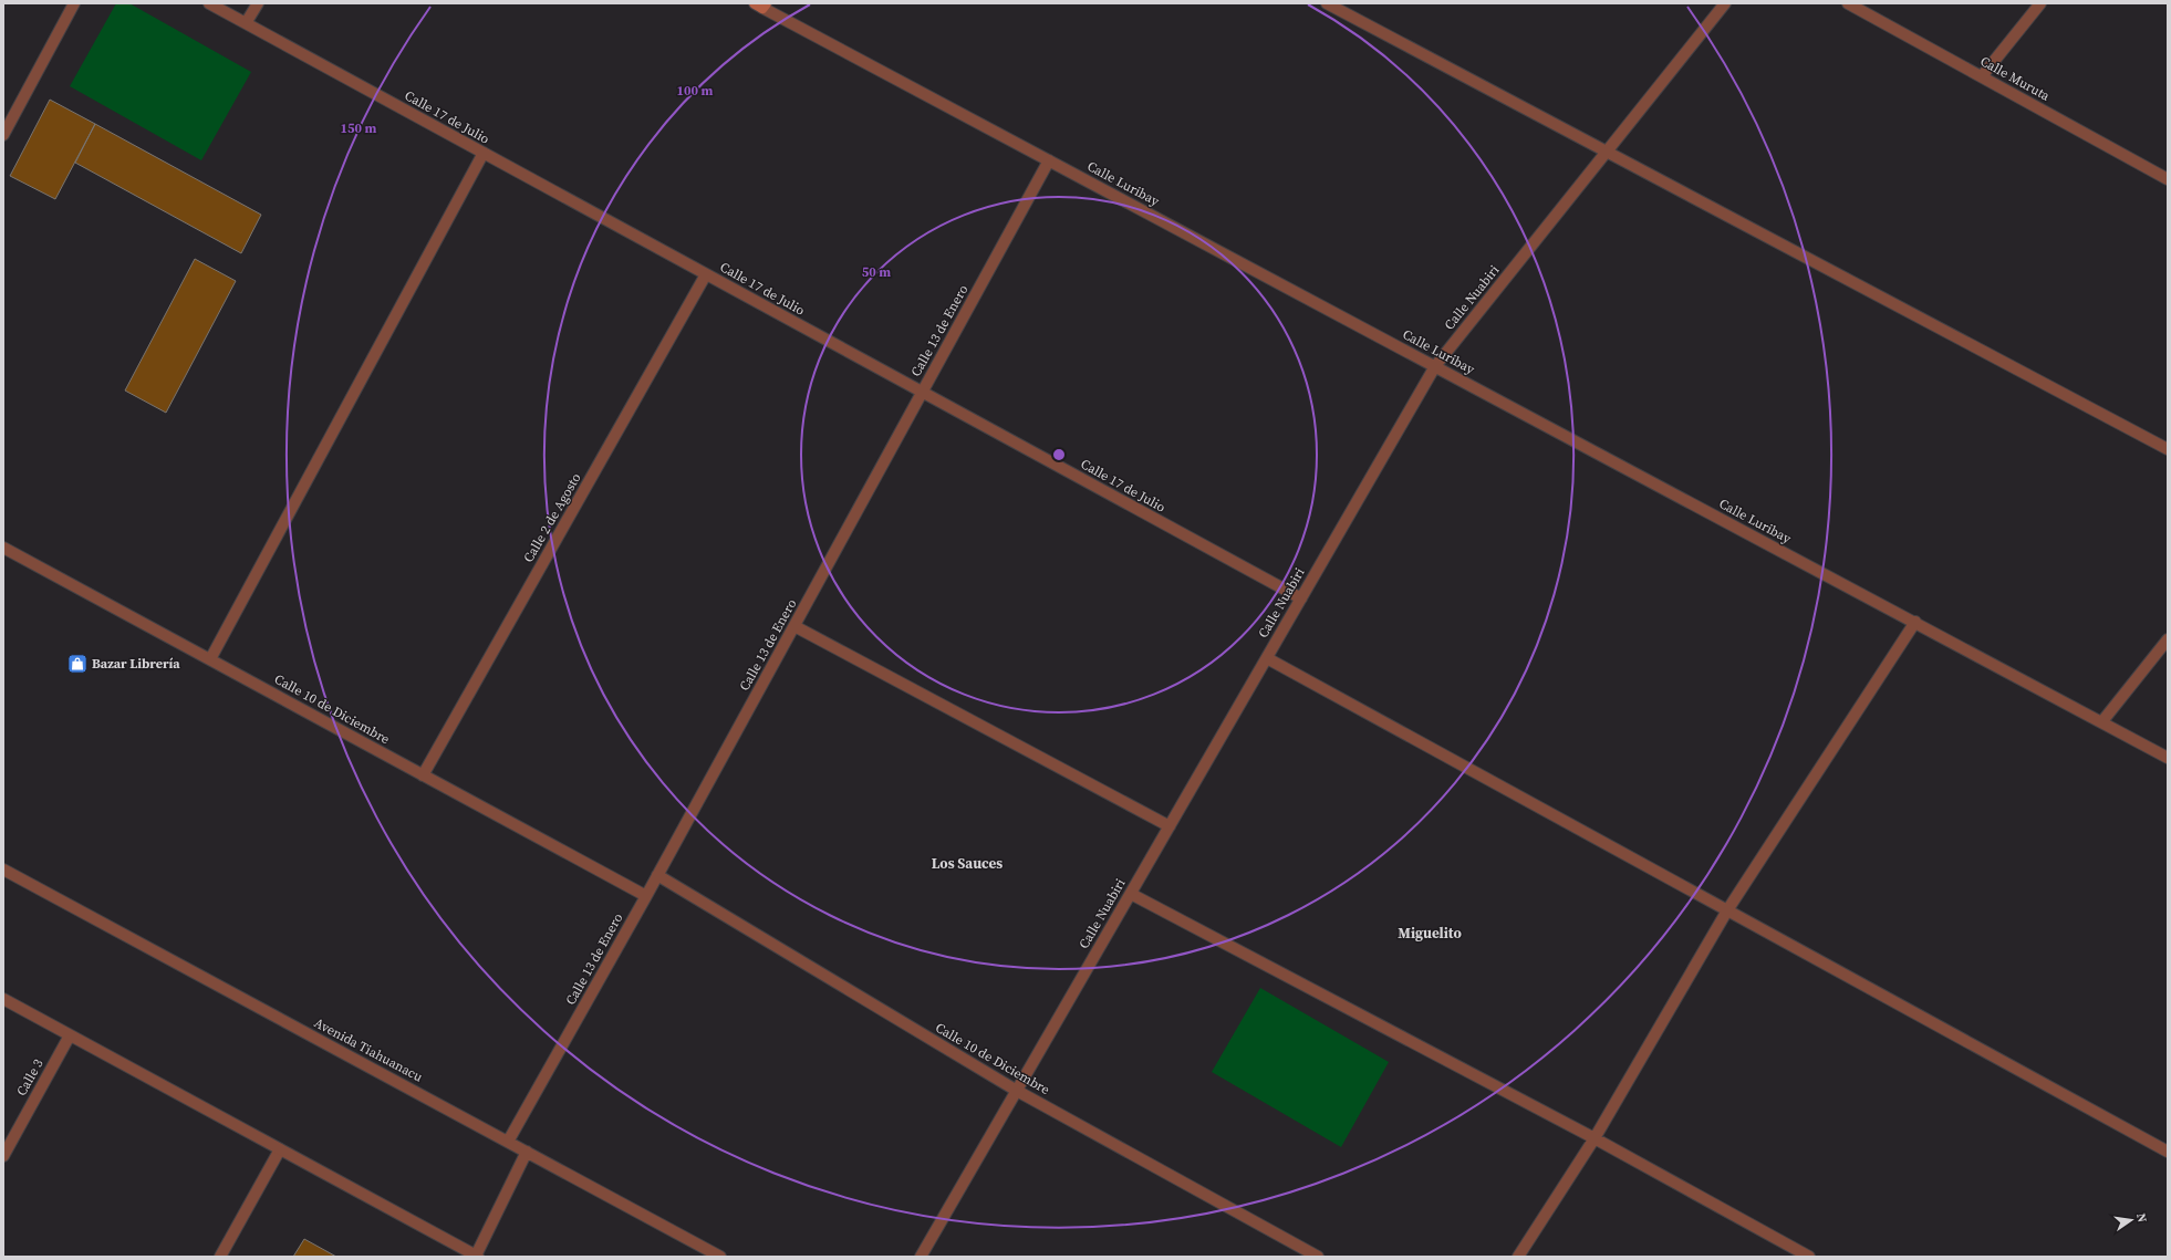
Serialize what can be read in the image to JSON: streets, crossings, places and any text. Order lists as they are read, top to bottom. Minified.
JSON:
{"streets":{"street":["Calle Muruta","Calle 17 de Julio","Calle Luribay","Calle Nuabiri","Calle 13 de Enero","Calle 2 de Agosto","Calle 10 de Diciembre","Avenida Tiahuanacu","Calle 3"]},"crossings":[["Calle 17 de Julio","Calle Nuabiri"],["Calle 17 de Julio","Calle 13 de Enero"],["Calle 17 de Julio","Calle 2 de Agosto"],["Calle Luribay","Calle Nuabiri"],["Calle Luribay","Calle 13 de Enero"],["Calle Nuabiri","Calle 10 de Diciembre"],["Calle 13 de Enero","Calle 10 de Diciembre"],["Calle 13 de Enero","Avenida Tiahuanacu"],["Calle 2 de Agosto","Calle 10 de Diciembre"]],"districts":["Los Sauces","Miguelito"],"places":{"shop":["Bazar Librería"]},"north":"right","rings":["100 m","150 m","50 m"]}
